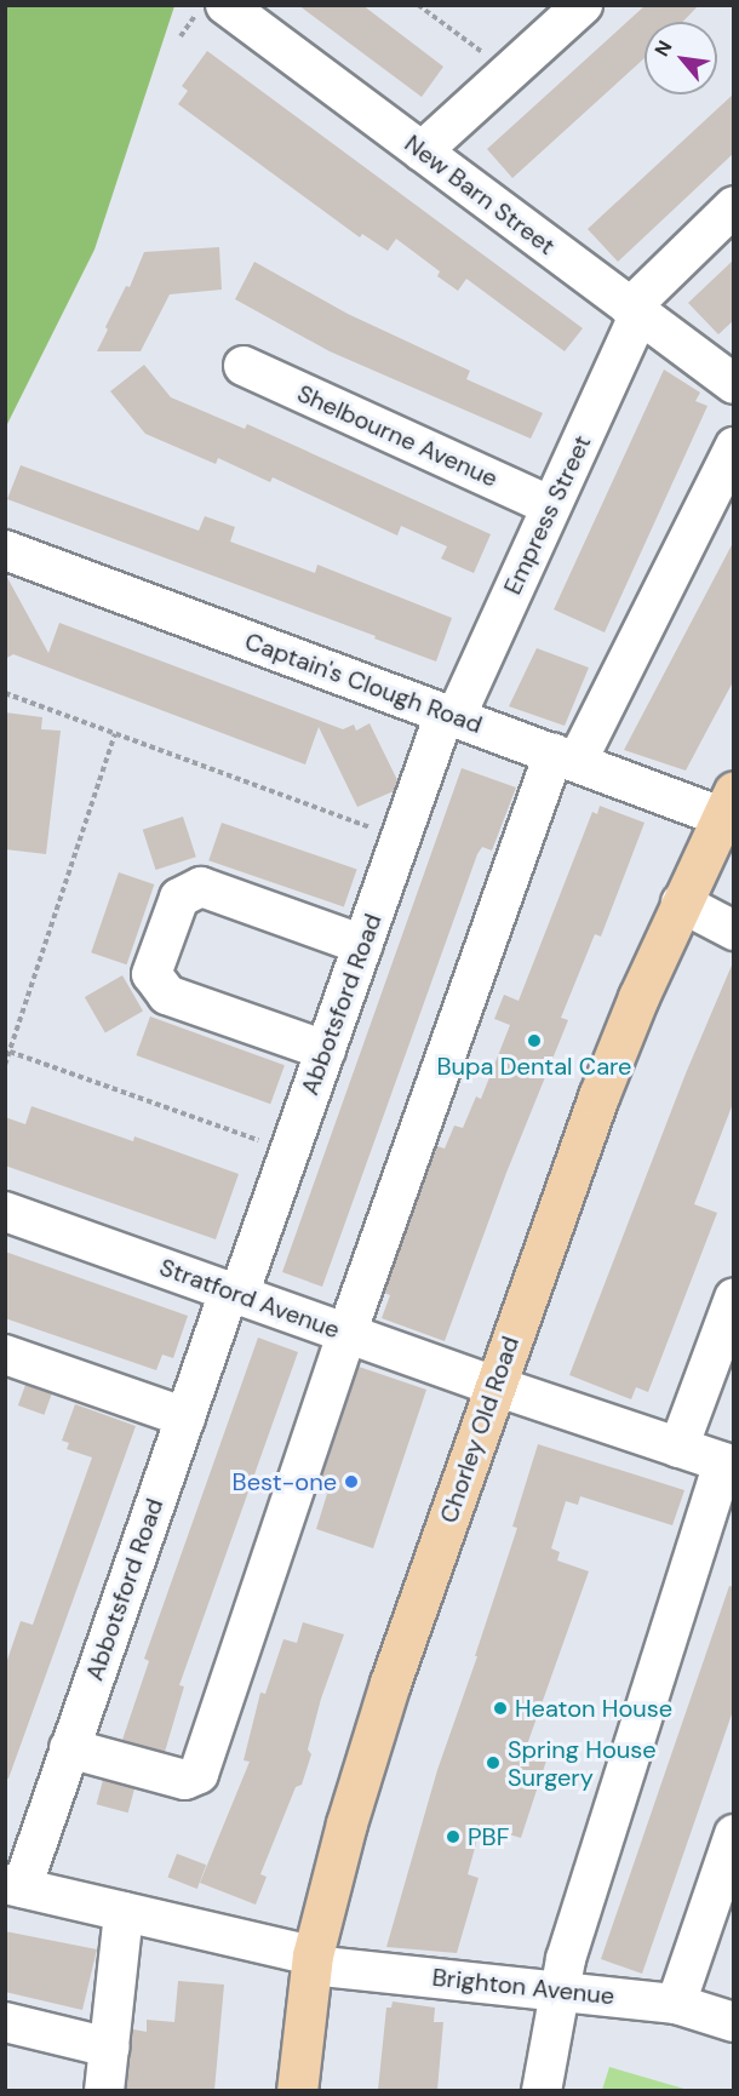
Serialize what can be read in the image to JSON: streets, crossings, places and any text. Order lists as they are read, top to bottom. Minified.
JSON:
{"streets":{"main road":["Chorley Old Road"],"street":["New Barn Street","Shelbourne Avenue","Empress Street","Captain's Clough Road","Abbotsford Road","Stratford Avenue","Brighton Avenue"]},"crossings":[["New Barn Street","Empress Street"],["Shelbourne Avenue","Empress Street"],["Empress Street","Captain's Clough Road"],["Empress Street","Abbotsford Road"],["Captain's Clough Road","Abbotsford Road"],["Captain's Clough Road","Chorley Old Road"],["Abbotsford Road","Stratford Avenue"],["Abbotsford Road","Brighton Avenue"],["Stratford Avenue","Chorley Old Road"],["Chorley Old Road","Brighton Avenue"]],"places":["Bupa Dental Care","Best-one","Heaton House","Spring House Surgery","PBF"],"north":"top left"}
